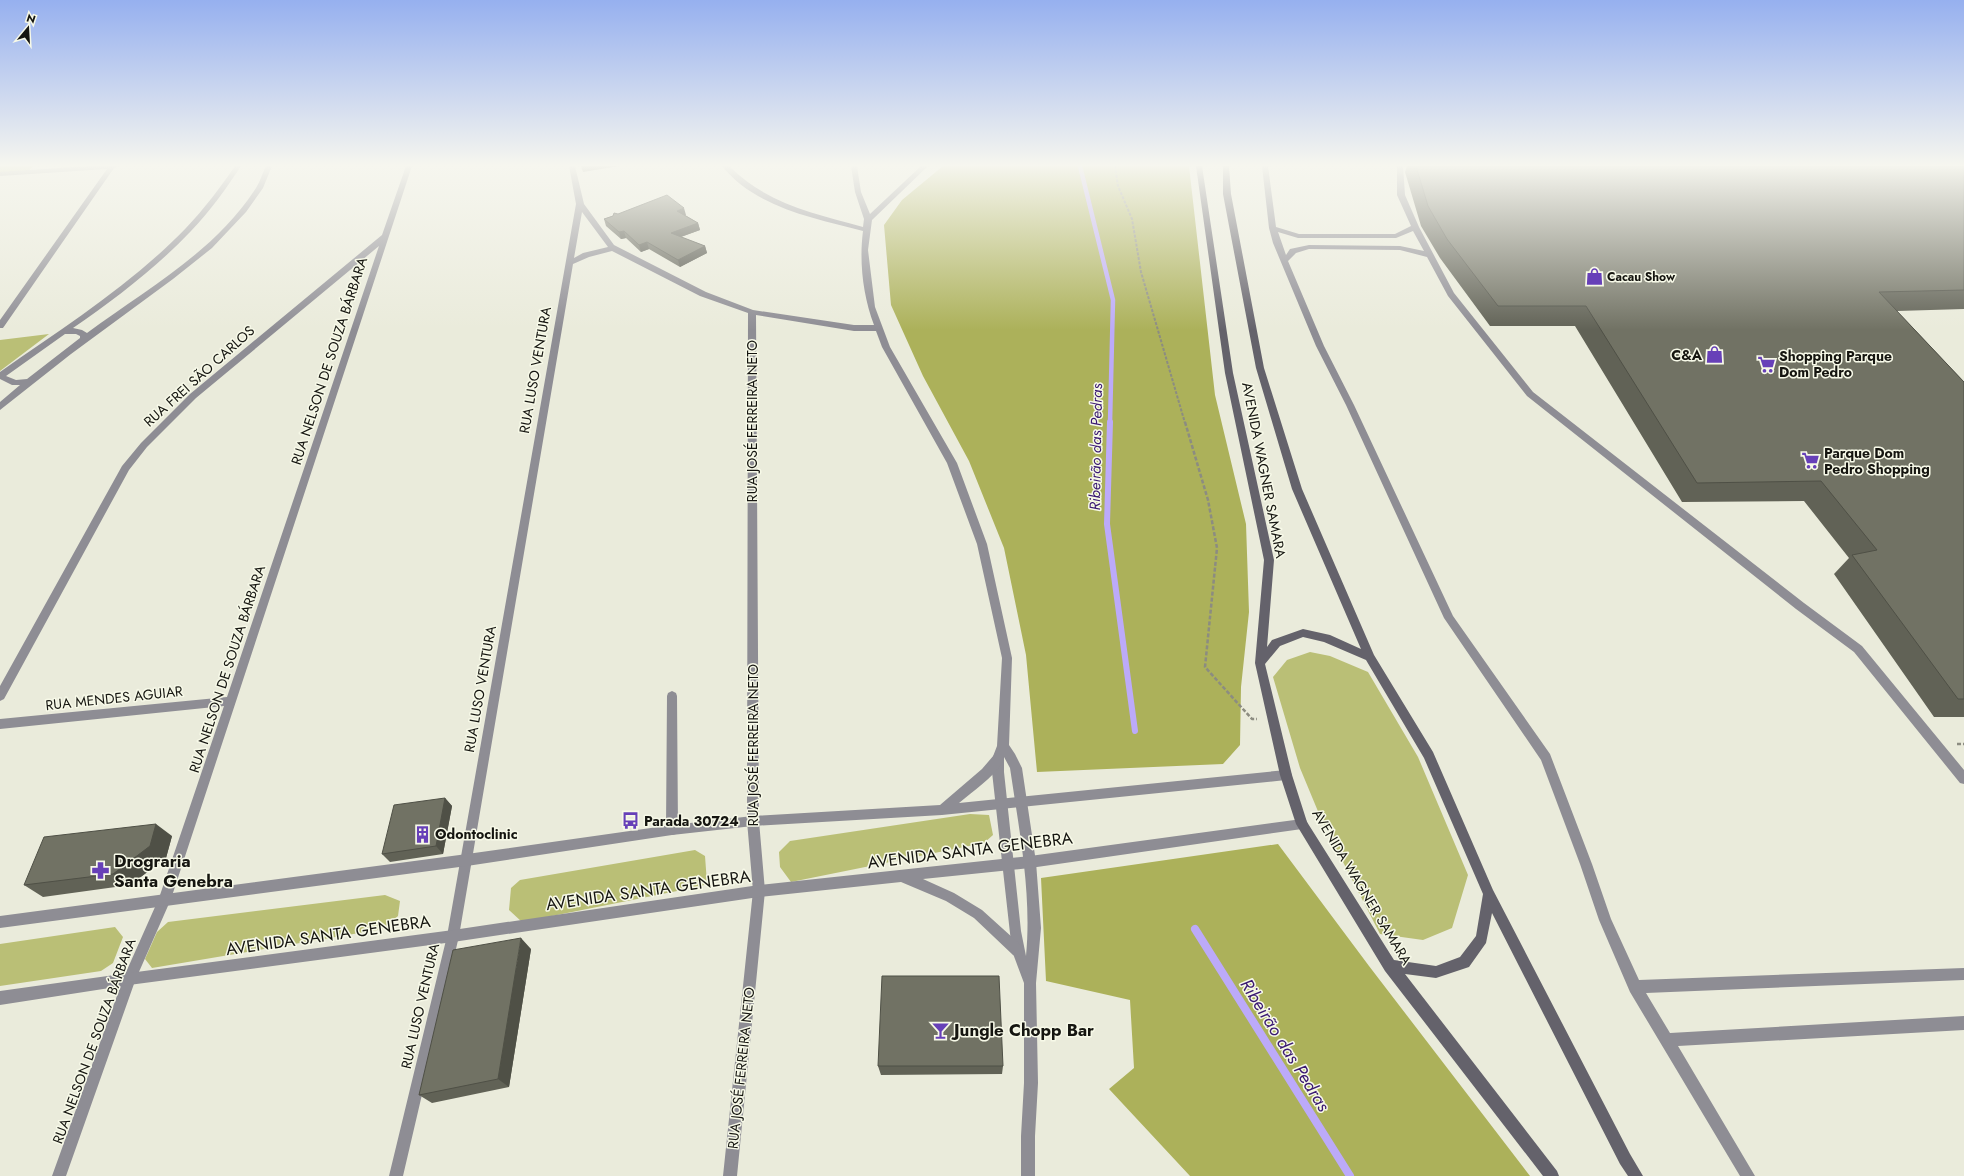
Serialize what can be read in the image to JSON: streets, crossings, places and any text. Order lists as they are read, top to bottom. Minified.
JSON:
{"streets":{"main road":["AVENIDA WAGNER SAMARA"],"street":["RUA NELSON DE SOUZA BÁRBARA","RUA LUSO VENTURA","RUA FREI SÃO CARLOS","RUA JOSÉ FERREIRA NETO","RUA MENDES AGUIAR","AVENIDA SANTA GENEBRA"]},"crossings":[["RUA NELSON DE SOUZA BÁRBARA","RUA FREI SÃO CARLOS"],["RUA NELSON DE SOUZA BÁRBARA","RUA MENDES AGUIAR"],["RUA NELSON DE SOUZA BÁRBARA","AVENIDA SANTA GENEBRA"],["RUA LUSO VENTURA","AVENIDA SANTA GENEBRA"],["RUA JOSÉ FERREIRA NETO","AVENIDA SANTA GENEBRA"],["AVENIDA WAGNER SAMARA","AVENIDA SANTA GENEBRA"]],"water":["Ribeirão das Pedras"],"places":{"shop":["Cacau Show","C&A"],"supermarket":["Shopping Parque Dom Pedro","Parque Dom Pedro Shopping"],"bus stop":["Parada 30724"],"building":["Odontoclinic"],"pharmacy":["Drograria Santa Genebra"],"bar":["Jungle Chopp Bar"]},"north":"top"}
